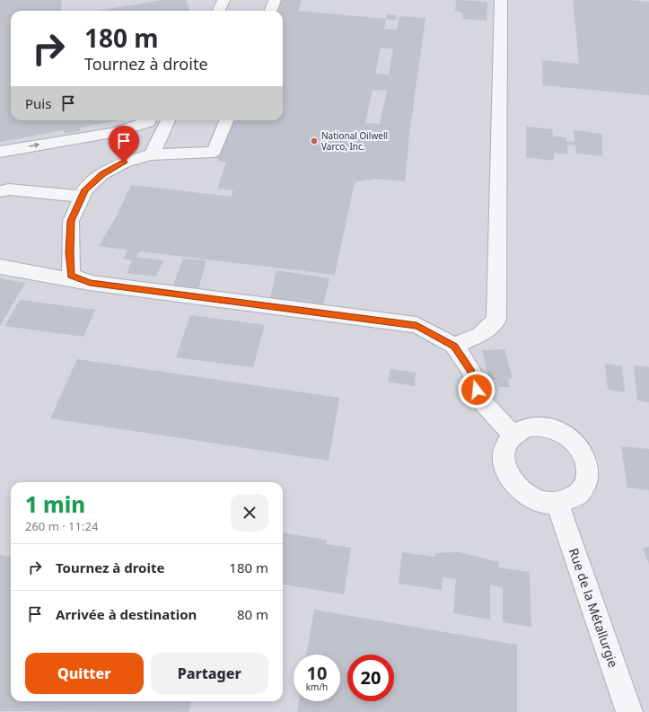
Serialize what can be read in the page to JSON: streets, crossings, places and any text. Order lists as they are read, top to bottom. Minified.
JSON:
{"streets":{"street":["Rue de la Métallurgie"]},"places":["National Oilwell Varco, Inc."],"page":{"turn":["180 m","Tournez à droite"],"then":"Puis","heading":["1 min","260 m · 11:24"],"list":[{"name":"Tournez à droite","value":"180 m"},{"name":"Arrivée à destination","value":"80 m"}],"buttons":["Quitter","Partager"],"speed":"10 km/h","limit":"20"}}
